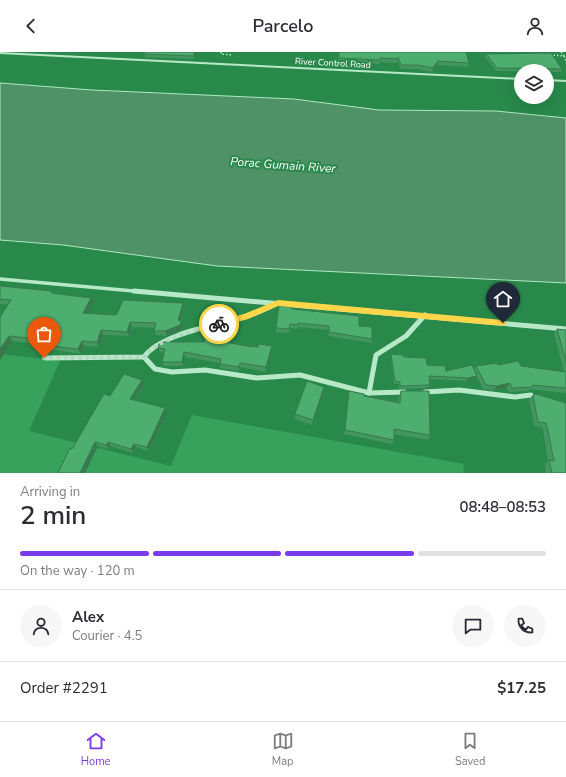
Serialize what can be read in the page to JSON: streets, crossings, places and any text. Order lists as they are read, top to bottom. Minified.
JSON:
{"streets":{"street":["River Control Road"]},"water":["Porac Gumain River"],"page":{"header":"Parcelo","heading":["2 min","Arriving in","08:48–08:53"],"panel":["Alex","Courier · 4.5","Order #2291","$17.25"],"bar":"On the way · 120 m","tabs":["Home","Map","Saved"]}}
